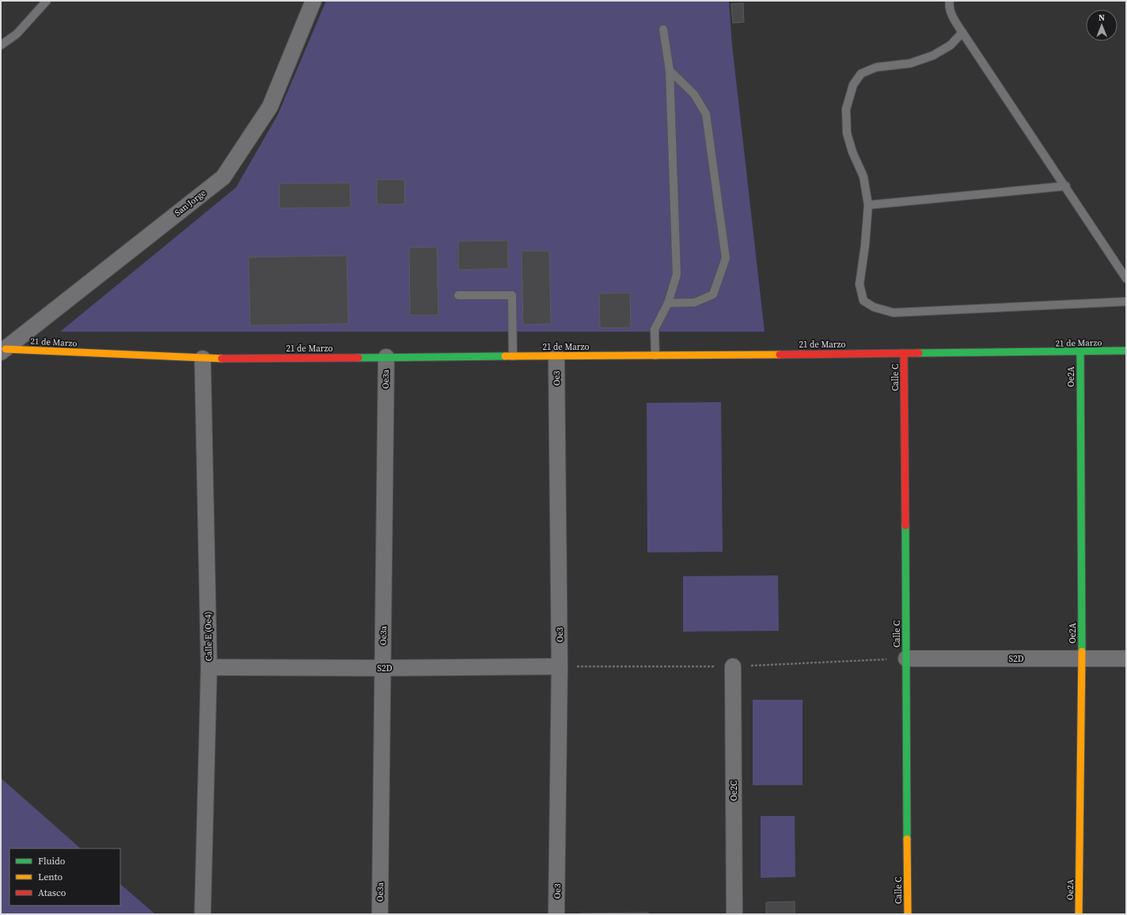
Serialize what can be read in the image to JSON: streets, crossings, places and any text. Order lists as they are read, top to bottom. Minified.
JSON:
{"streets":{"street":["San Jorge","21 de Marzo","Oe2A","Calle C","Oe3","Oe3a","Calle E (Oe4)","S2D","Oe2C"]},"crossings":[["San Jorge","21 de Marzo"],["21 de Marzo","Oe2A"],["21 de Marzo","Calle C"],["21 de Marzo","Oe3"],["21 de Marzo","Oe3a"],["21 de Marzo","Calle E (Oe4)"],["Oe2A","S2D"],["Calle C","S2D"],["Oe3","S2D"],["Oe3a","S2D"],["Calle E (Oe4)","S2D"]],"legend":["Fluido","Lento","Atasco"],"north":"top"}
